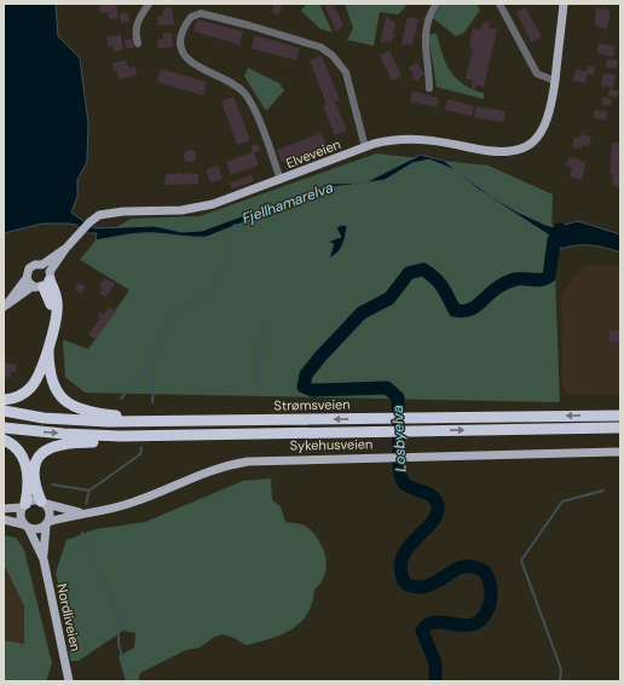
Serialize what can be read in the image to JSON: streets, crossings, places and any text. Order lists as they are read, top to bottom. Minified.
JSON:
{"streets":{"highway":["Strømsveien"],"main road":["Elveveien","Sykehusveien","Nordliveien"]},"crossings":[["Sykehusveien","Nordliveien"]],"water":["Fjellhamarelva","Losbyelva"]}
